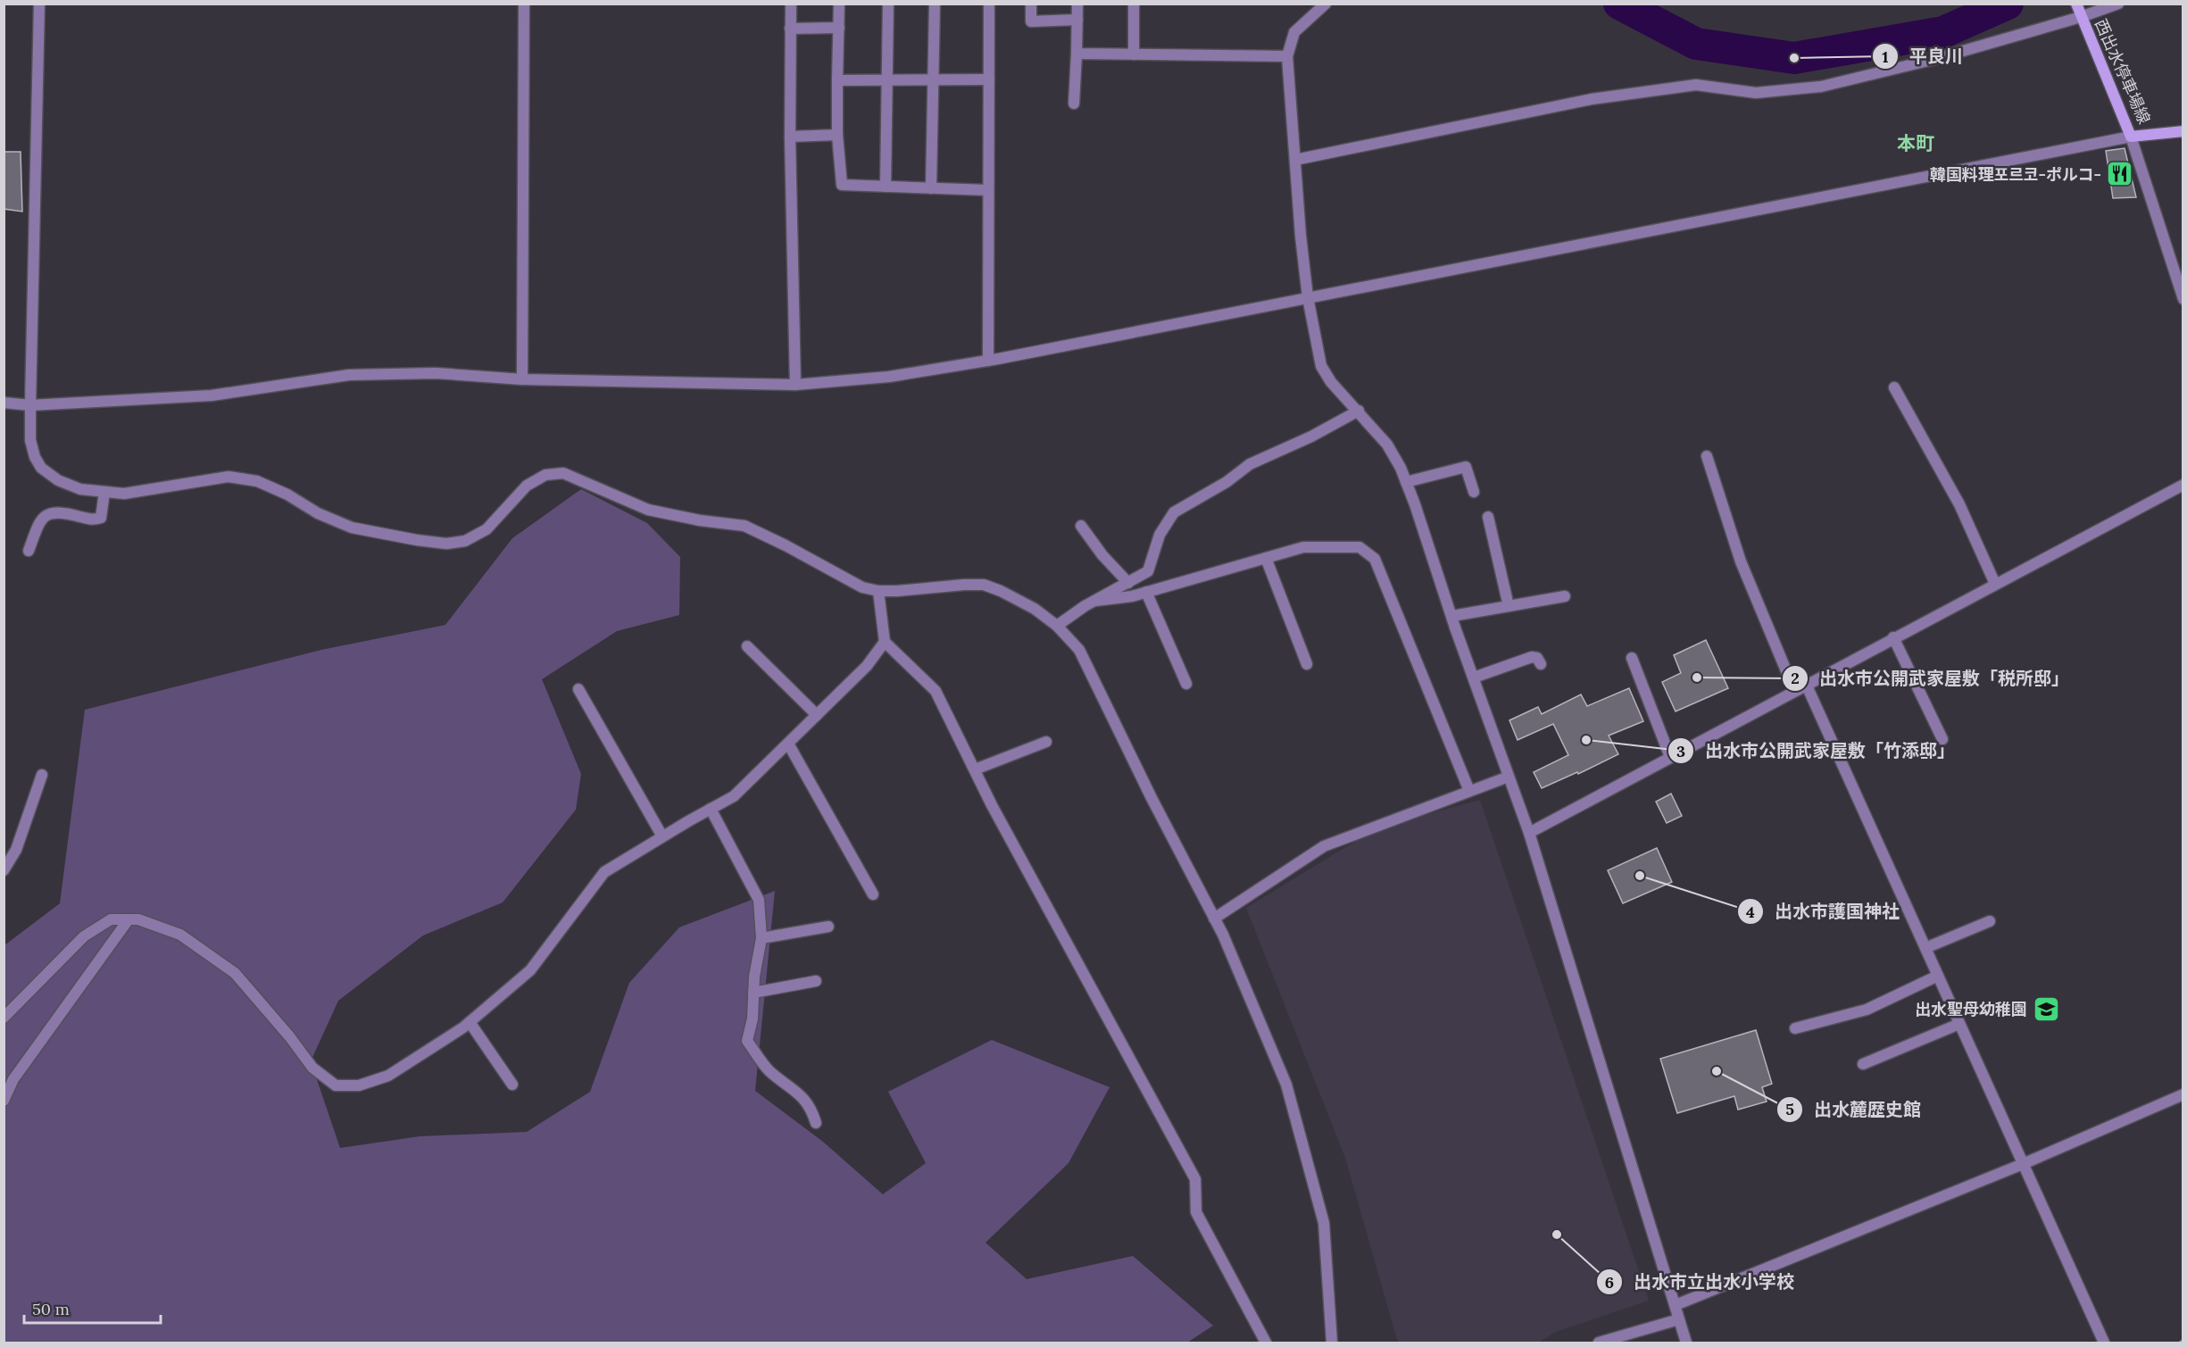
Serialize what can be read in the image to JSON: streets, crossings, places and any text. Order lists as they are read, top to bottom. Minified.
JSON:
{"streets":{"main road":["西出水停車場線"]},"districts":["本町"],"places":{"other":["平良川","出水市公開武家屋敷「税所邸」","出水市公開武家屋敷「竹添邸」","出水市護国神社","出水麓歴史館","出水市立出水小学校"],"restaurant":["韓国料理포르코-ポルコ-"],"school or university":["出水聖母幼稚園"]},"scale_bar":"50 m"}
